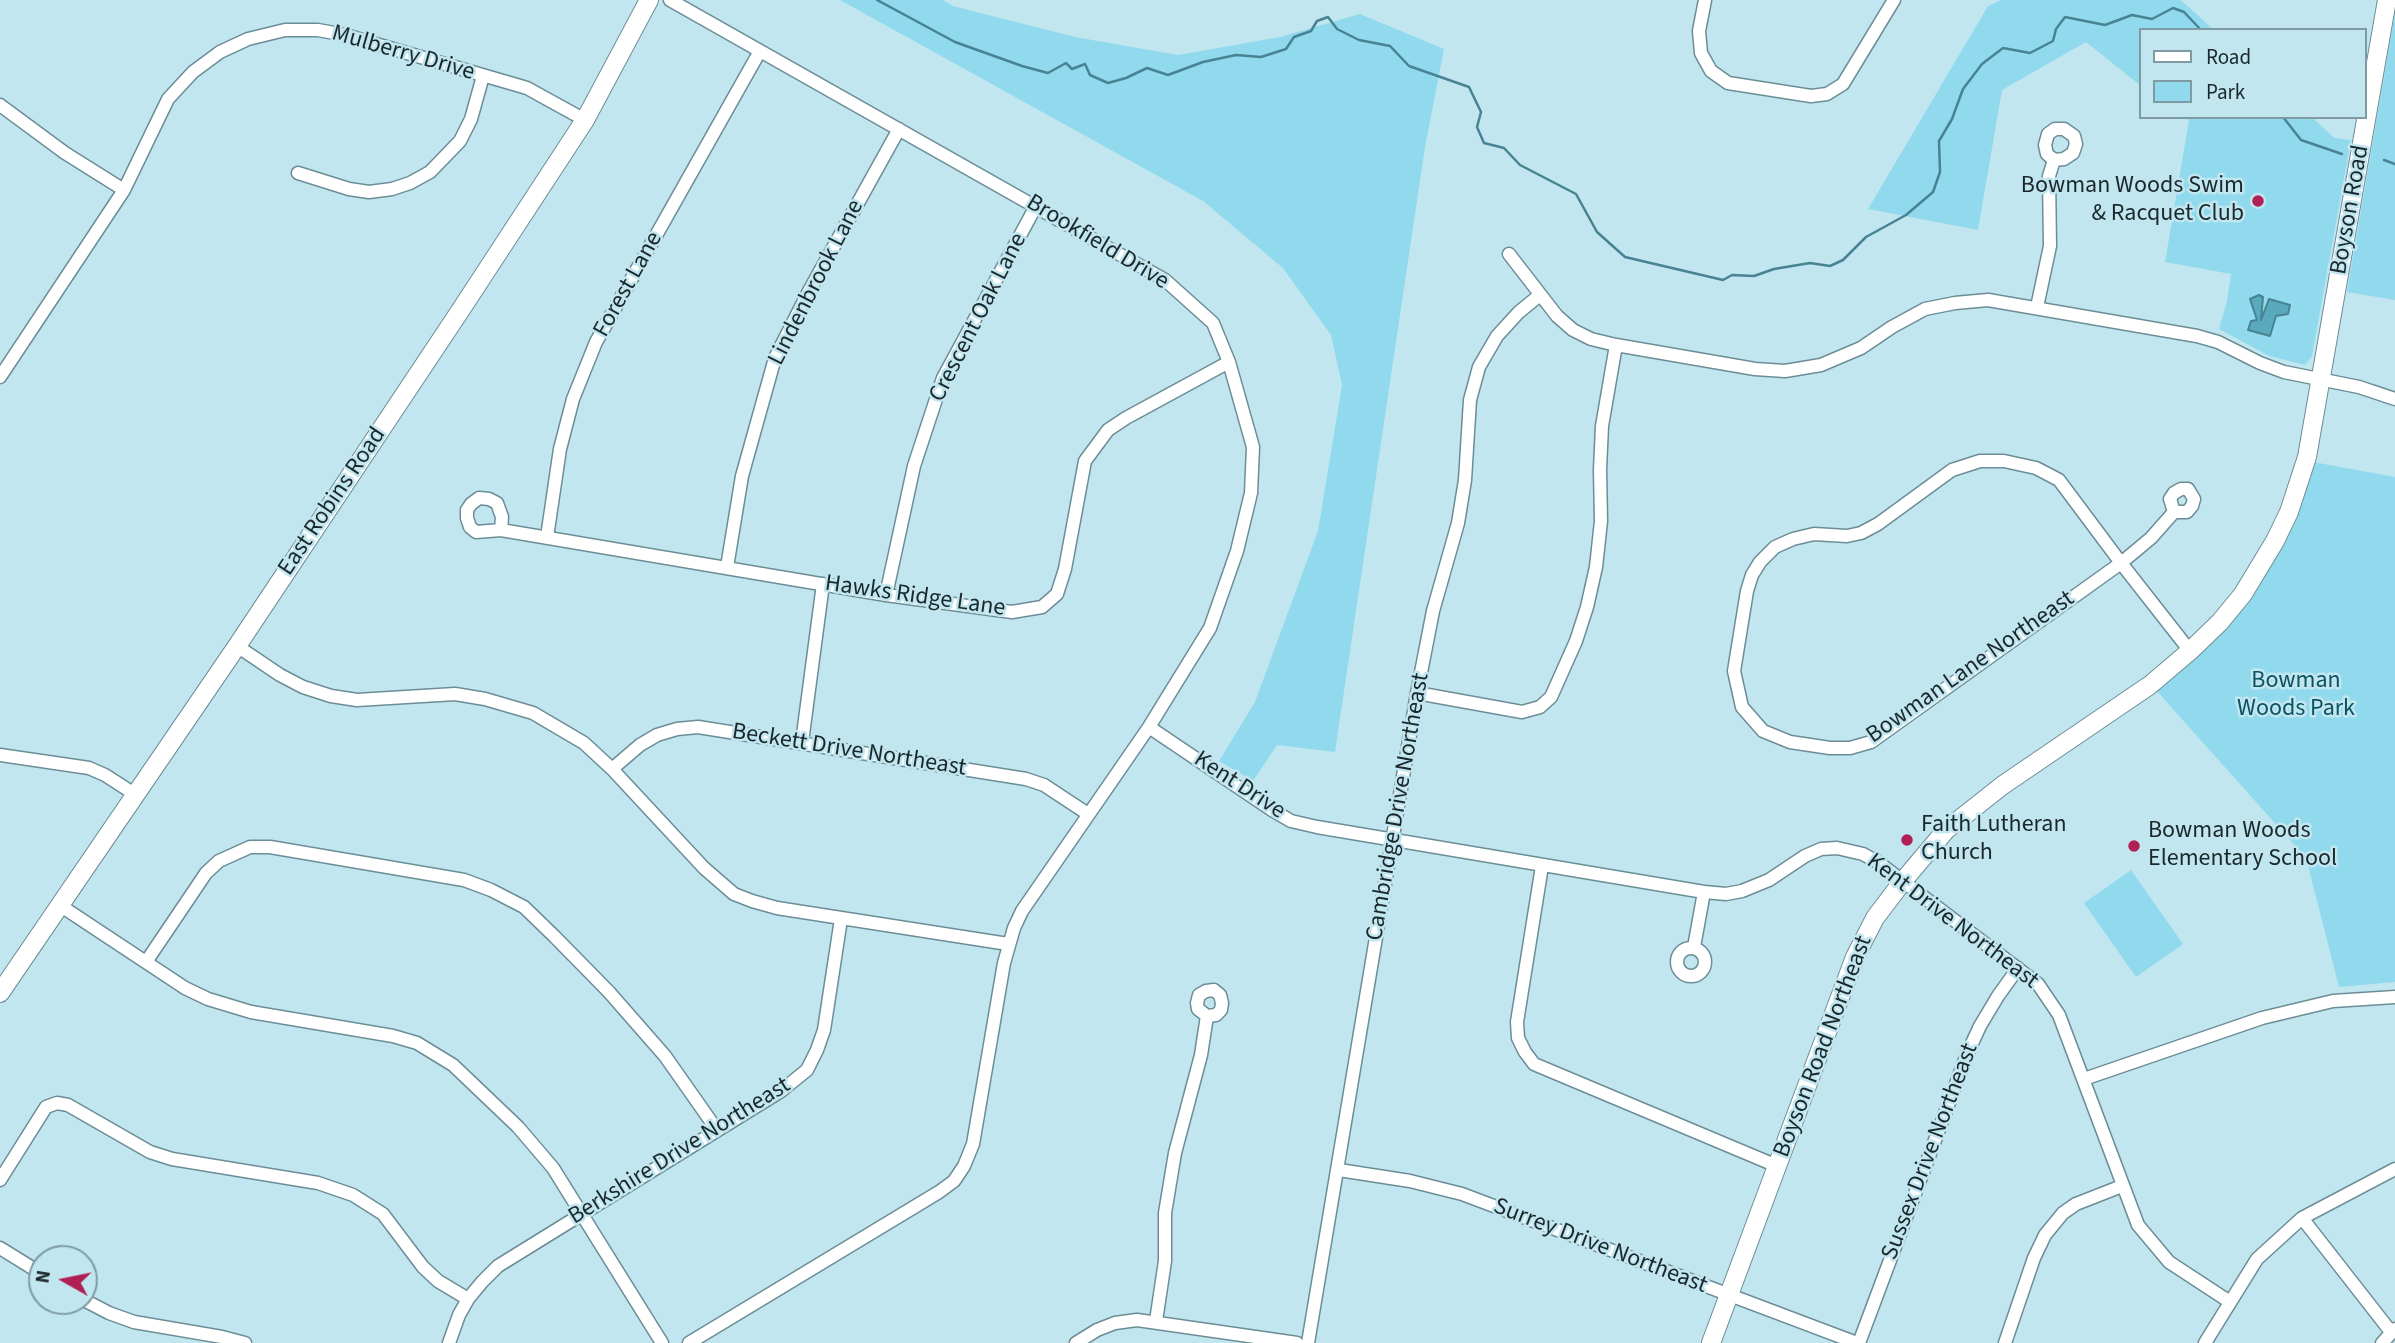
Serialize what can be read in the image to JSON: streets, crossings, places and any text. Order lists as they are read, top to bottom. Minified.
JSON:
{"streets":{"street":["Mulberry Drive","Boyson Road","Brookfield Drive","Lindenbrook Lane","Forest Lane","Crescent Oak Lane","East Robins Road","Hawks Ridge Lane","Bowman Lane Northeast","Beckett Drive Northeast","Kent Drive","Cambridge Drive Northeast","Kent Drive Northeast","Boyson Road Northeast","Berkshire Drive Northeast","Sussex Drive Northeast","Surrey Drive Northeast"]},"crossings":[["Mulberry Drive","East Robins Road"],["Boyson Road","Boyson Road Northeast"],["Brookfield Drive","Lindenbrook Lane"],["Brookfield Drive","Forest Lane"],["Brookfield Drive","Crescent Oak Lane"],["Brookfield Drive","Hawks Ridge Lane"],["Brookfield Drive","Beckett Drive Northeast"],["Brookfield Drive","Kent Drive"],["Lindenbrook Lane","Hawks Ridge Lane"],["Forest Lane","Hawks Ridge Lane"],["Crescent Oak Lane","Hawks Ridge Lane"],["Bowman Lane Northeast","Boyson Road Northeast"],["Kent Drive","Kent Drive Northeast"],["Cambridge Drive Northeast","Kent Drive Northeast"],["Cambridge Drive Northeast","Surrey Drive Northeast"],["Kent Drive Northeast","Boyson Road Northeast"],["Kent Drive Northeast","Sussex Drive Northeast"],["Boyson Road Northeast","Surrey Drive Northeast"],["Sussex Drive Northeast","Surrey Drive Northeast"]],"parks":["Bowman Woods Park"],"places":["Bowman Woods Swim & Racquet Club","Faith Lutheran Church","Bowman Woods Elementary School"],"legend":["Road","Park"],"north":"left"}
